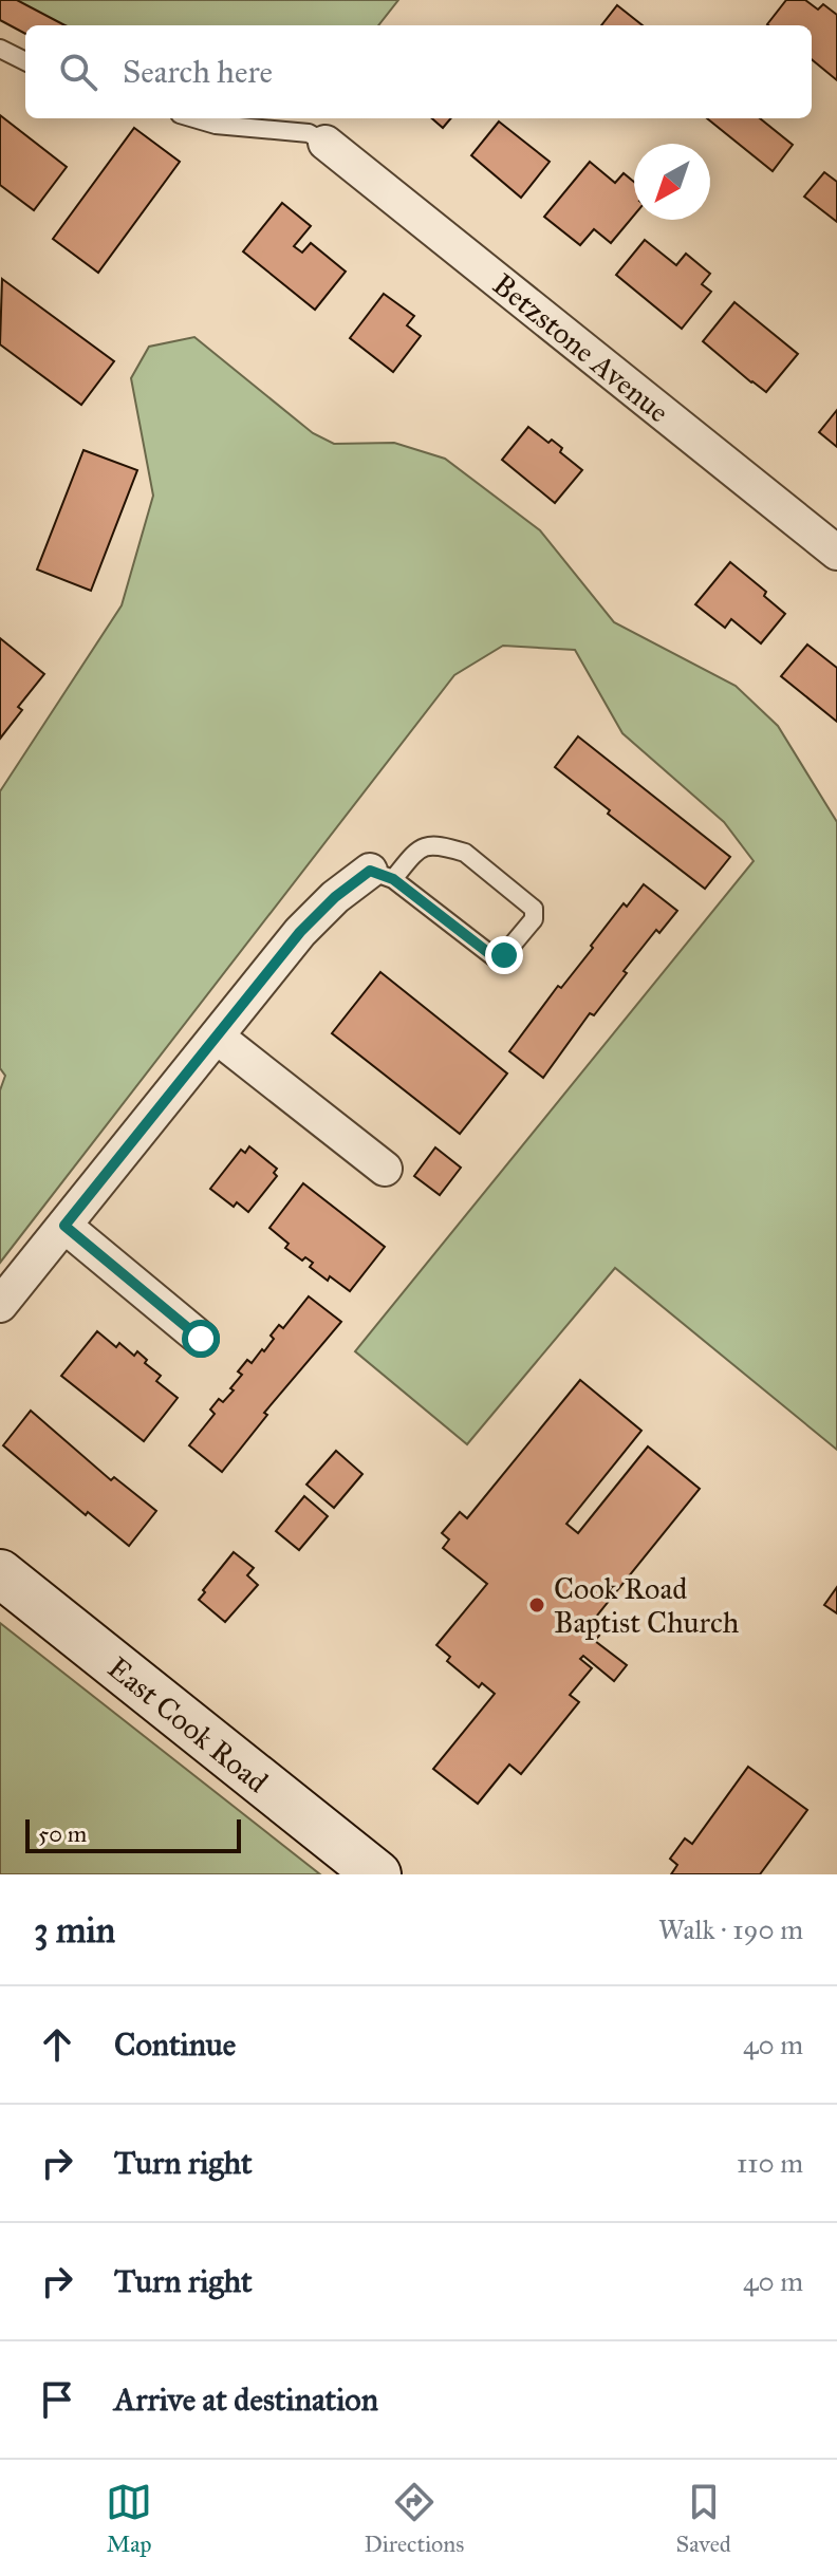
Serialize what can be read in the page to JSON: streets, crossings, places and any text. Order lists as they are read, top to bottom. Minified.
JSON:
{"streets":{"main road":["East Cook Road"],"street":["Betzstone Avenue"]},"places":["Cook Road Baptist Church"],"scale_bar":"50 m","north":"bottom left","page":{"search":"Search here","scale":"50 m","heading":["3 min","Walk · 190 m"],"list":[["Continue","40 m"],["Turn right","110 m"],["Turn right","40 m"],"Arrive at destination"],"nav":["Map","Directions","Saved"]}}
